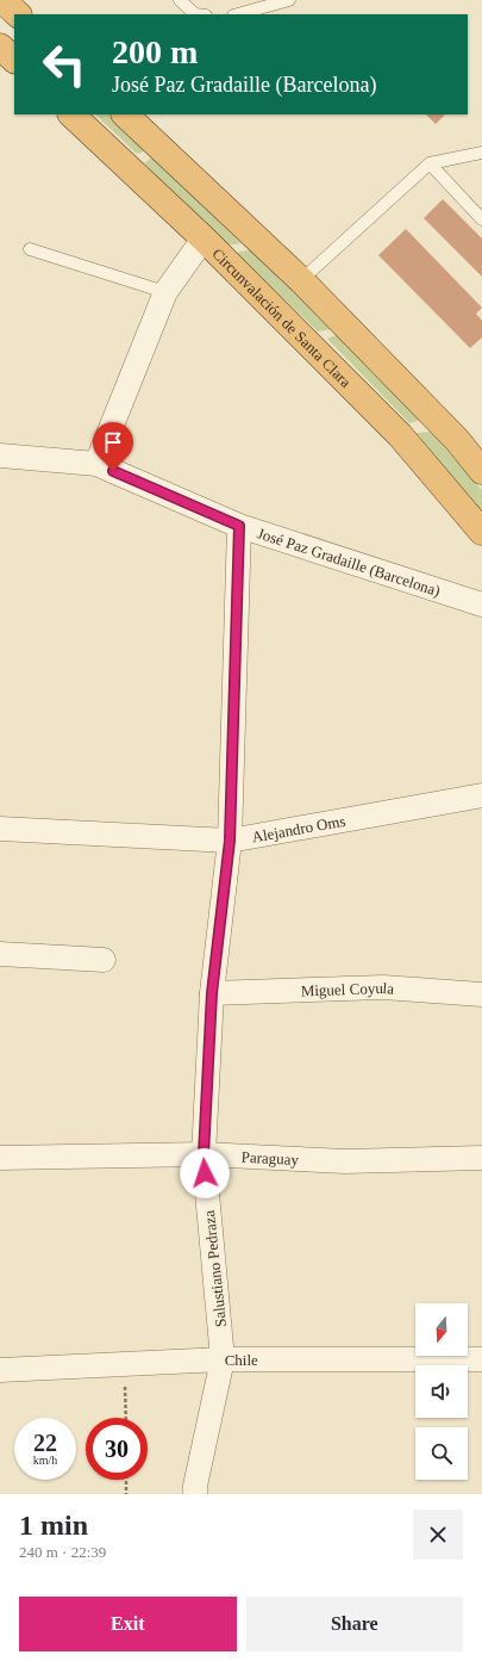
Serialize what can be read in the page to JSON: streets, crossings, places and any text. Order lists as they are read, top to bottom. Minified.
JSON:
{"streets":{"highway":["Circunvalación de Santa Clara"],"street":["José Paz Gradaille (Barcelona)","Alejandro Oms","Miguel Coyula","Paraguay","Salustiano Pedraza","Chile"]},"crossings":[["José Paz Gradaille (Barcelona)","Salustiano Pedraza"],["Alejandro Oms","Salustiano Pedraza"],["Miguel Coyula","Salustiano Pedraza"],["Paraguay","Salustiano Pedraza"],["Salustiano Pedraza","Chile"]],"north":"bottom","page":{"turn":["200 m","José Paz Gradaille (Barcelona)"],"speed":"22 km/h","limit":"30","heading":["1 min","240 m · 22:39"],"buttons":["Exit","Share"]}}
